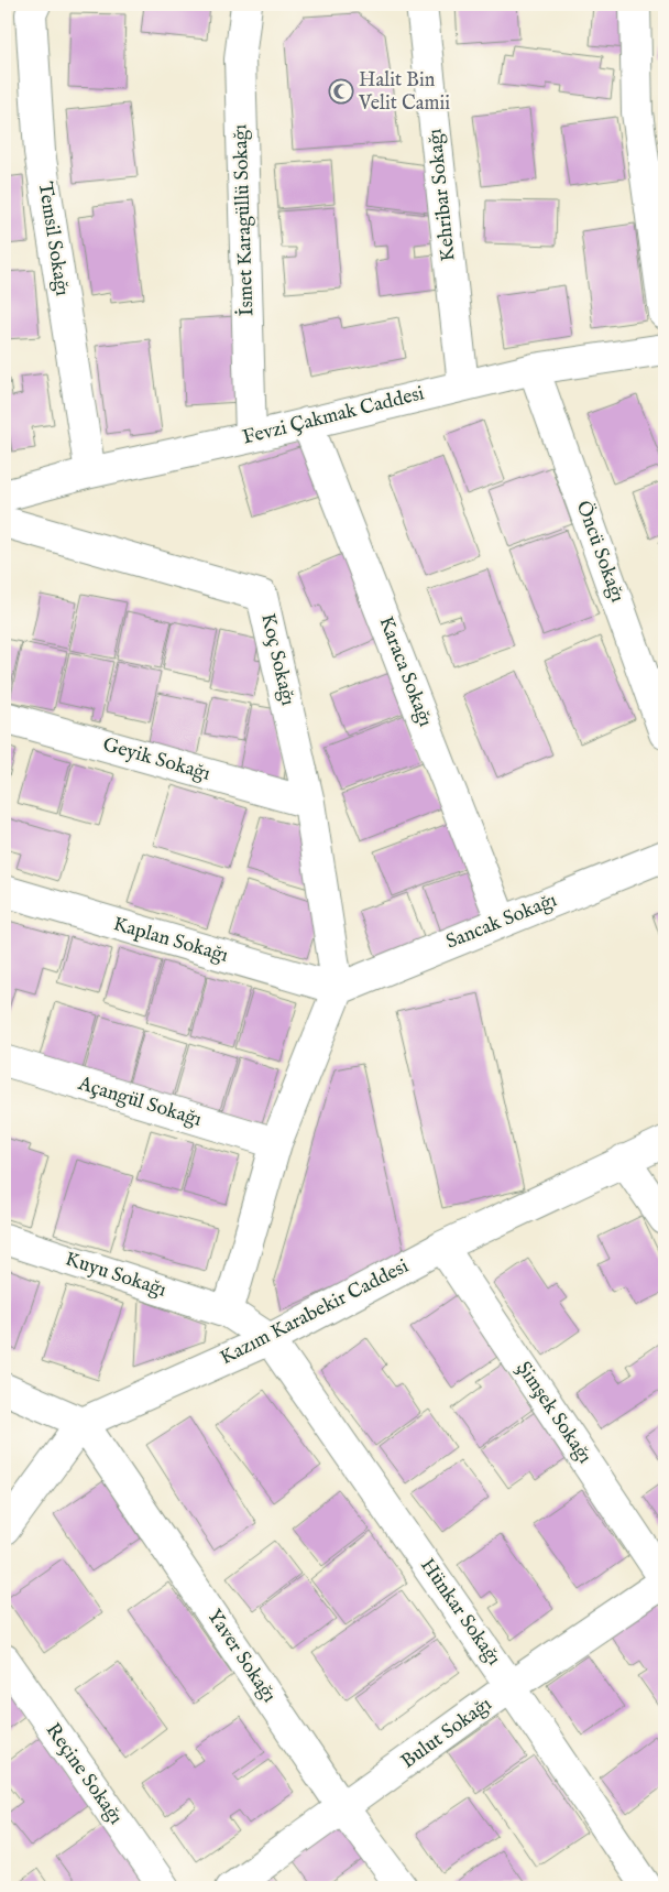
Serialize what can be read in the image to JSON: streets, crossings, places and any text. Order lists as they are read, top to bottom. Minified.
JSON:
{"streets":{"street":["Kehribar Sokağı","İsmet Karagüllü Sokağı","Temsil Sokağı","Fevzi Çakmak Caddesi","Öncü Sokağı","Koç Sokağı","Karaca Sokağı","Geyik Sokağı","Sancak Sokağı","Kaplan Sokağı","Açangül Sokağı","Kuyu Sokağı","Kazım Karabekir Caddesi","Şimşek Sokağı","Hünkar Sokağı","Yaver Sokağı","Bulut Sokağı","Reçine Sokağı"]},"crossings":[["Kehribar Sokağı","Fevzi Çakmak Caddesi"],["İsmet Karagüllü Sokağı","Fevzi Çakmak Caddesi"],["Temsil Sokağı","Fevzi Çakmak Caddesi"],["Fevzi Çakmak Caddesi","Öncü Sokağı"],["Fevzi Çakmak Caddesi","Karaca Sokağı"],["Koç Sokağı","Geyik Sokağı"],["Koç Sokağı","Sancak Sokağı"],["Koç Sokağı","Kaplan Sokağı"],["Karaca Sokağı","Sancak Sokağı"],["Sancak Sokağı","Kaplan Sokağı"],["Kuyu Sokağı","Kazım Karabekir Caddesi"],["Kuyu Sokağı","Hünkar Sokağı"],["Kazım Karabekir Caddesi","Şimşek Sokağı"],["Kazım Karabekir Caddesi","Hünkar Sokağı"],["Kazım Karabekir Caddesi","Yaver Sokağı"],["Şimşek Sokağı","Bulut Sokağı"],["Hünkar Sokağı","Bulut Sokağı"],["Yaver Sokağı","Bulut Sokağı"]],"places":{"mosque":["Halit Bin Velit Camii"]}}
